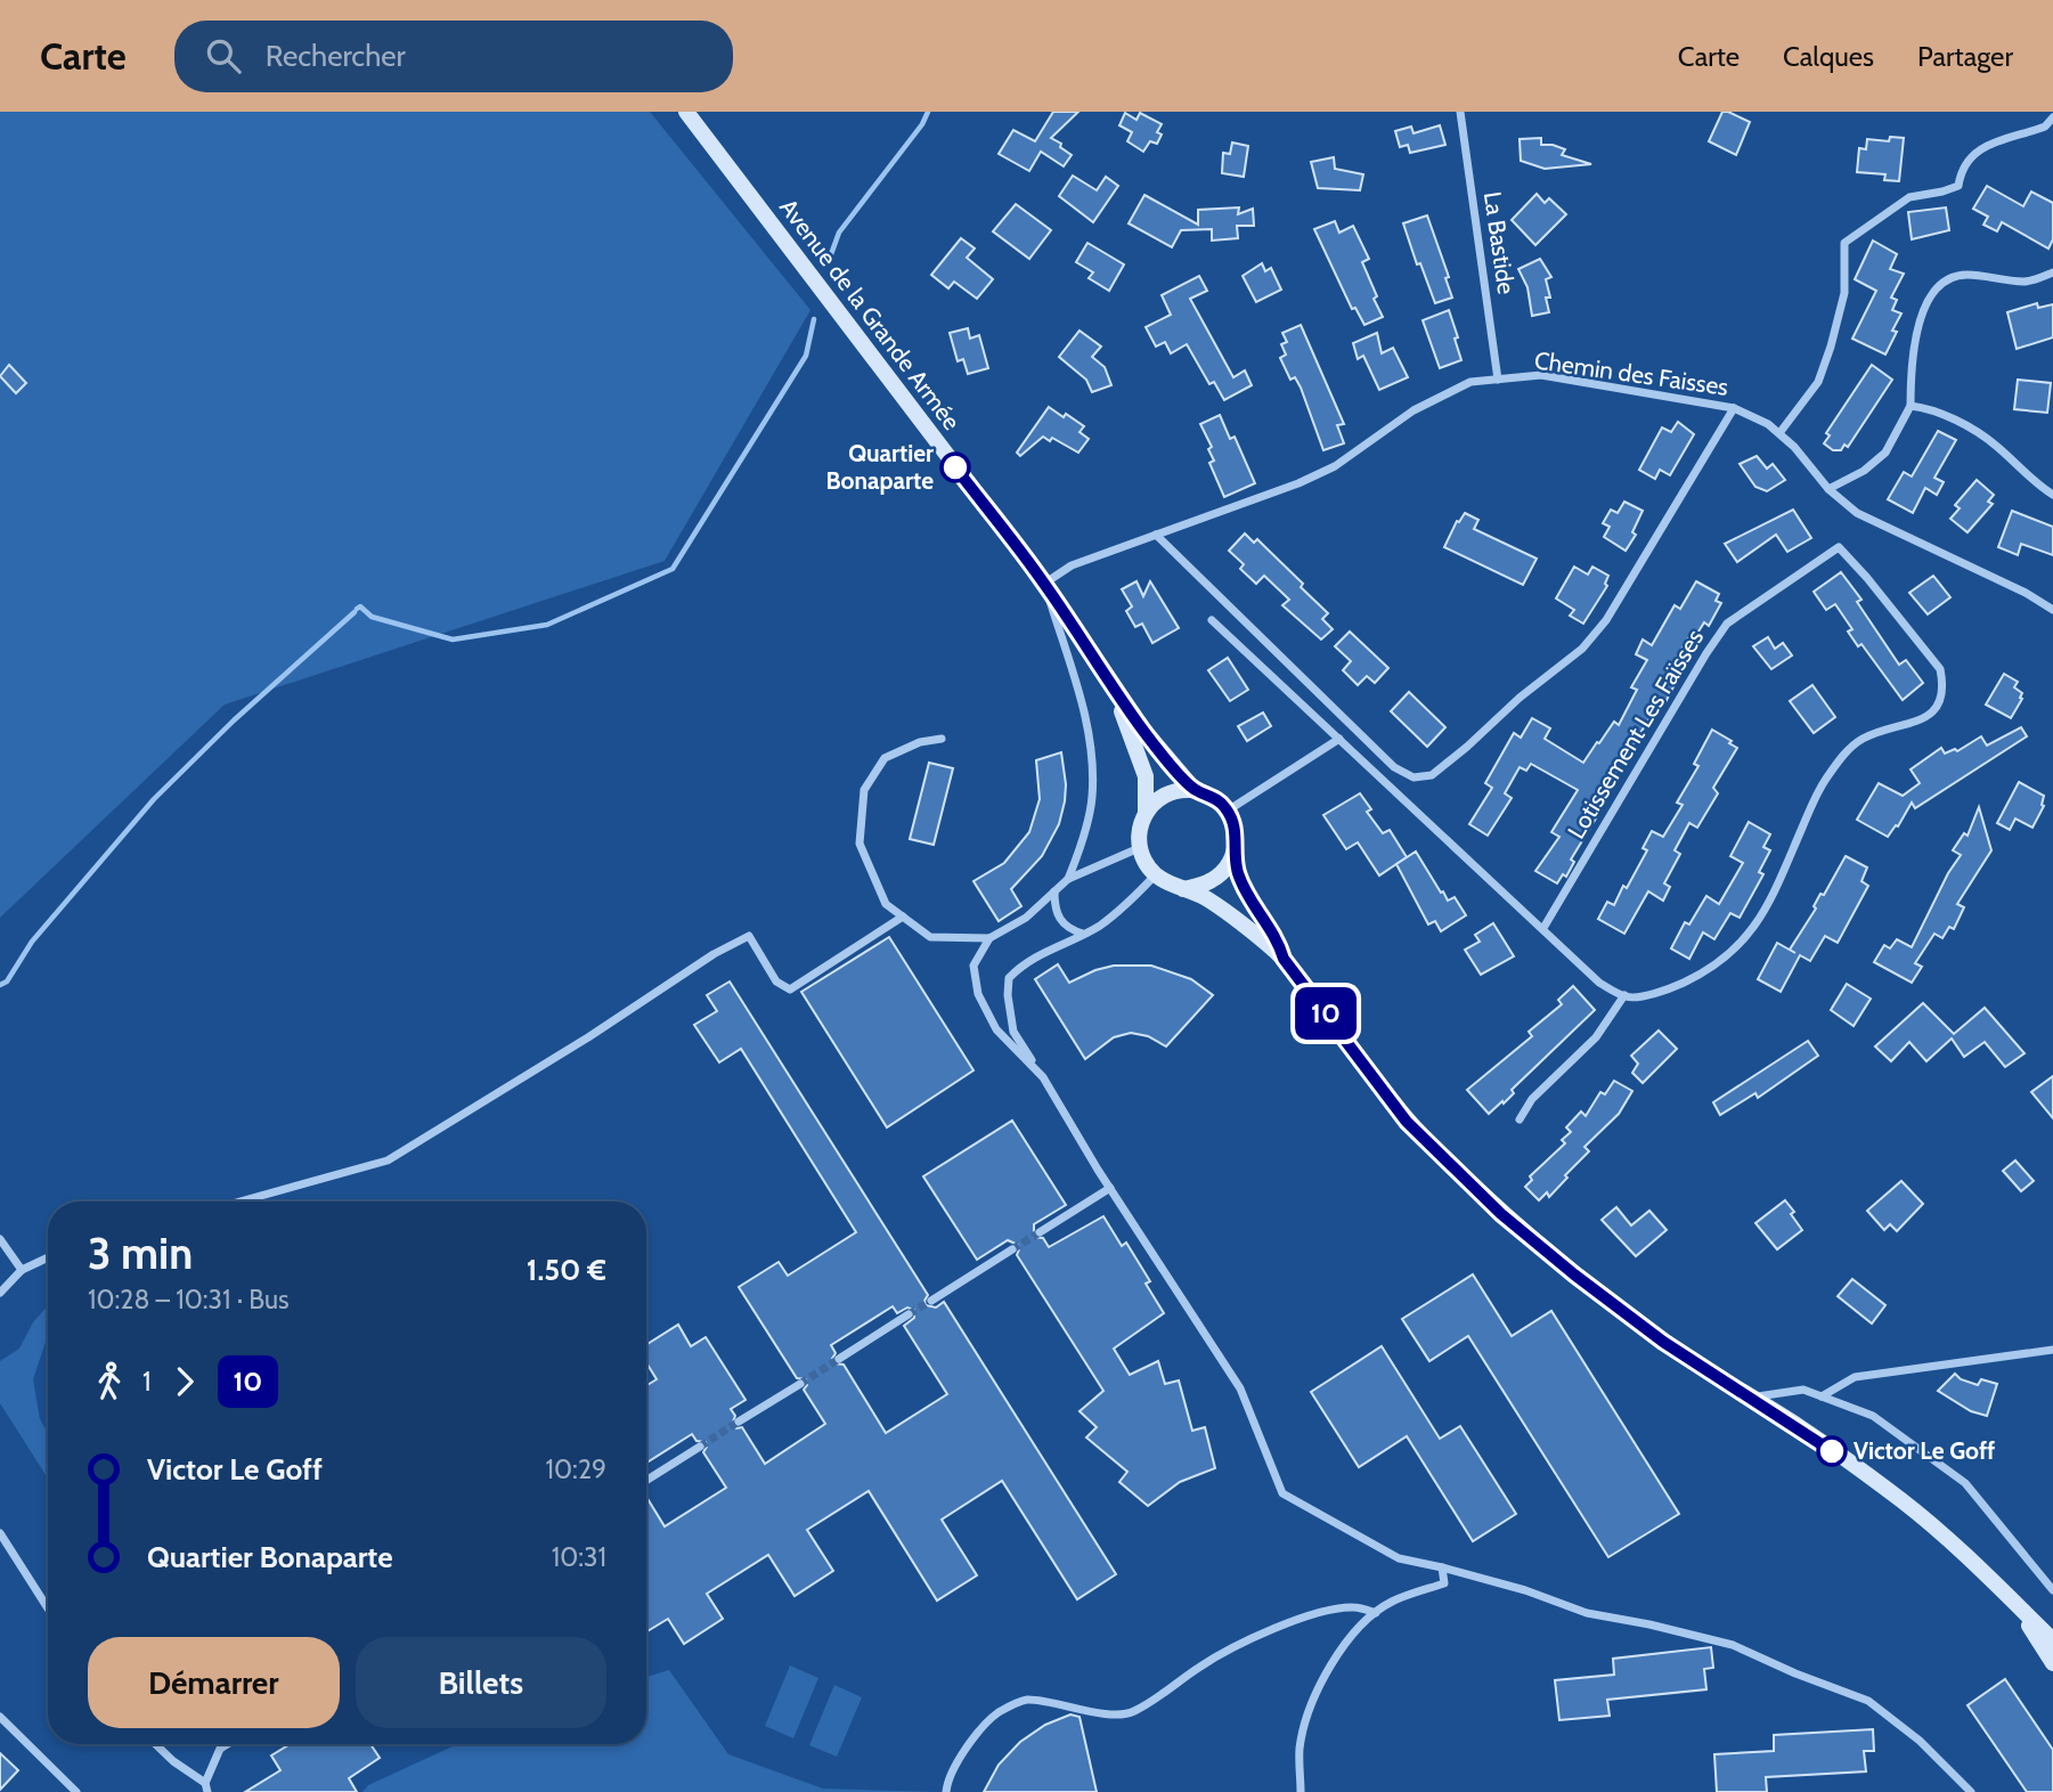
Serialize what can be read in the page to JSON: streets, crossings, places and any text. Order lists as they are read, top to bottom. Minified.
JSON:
{"streets":{"street":["La Bastide","Avenue de la Grande Armée","Chemin des Faisses","Lotissement Les Faïsses"]},"crossings":[["La Bastide","Chemin des Faisses"],["Avenue de la Grande Armée","Chemin des Faisses"]],"places":["Quartier Bonaparte","Victor Le Goff"],"lines":["bus line 10"],"page":{"header":"Carte","search":"Rechercher","nav":["Carte","Calques","Partager"],"on_map":"10","heading":["3 min","10:28 – 10:31 · Bus","1.50 €"],"legs":["1","10"],"list":[{"name":"Victor Le Goff","value":"10:29"},{"name":"Quartier Bonaparte","value":"10:31"}],"buttons":["Démarrer","Billets"]}}
